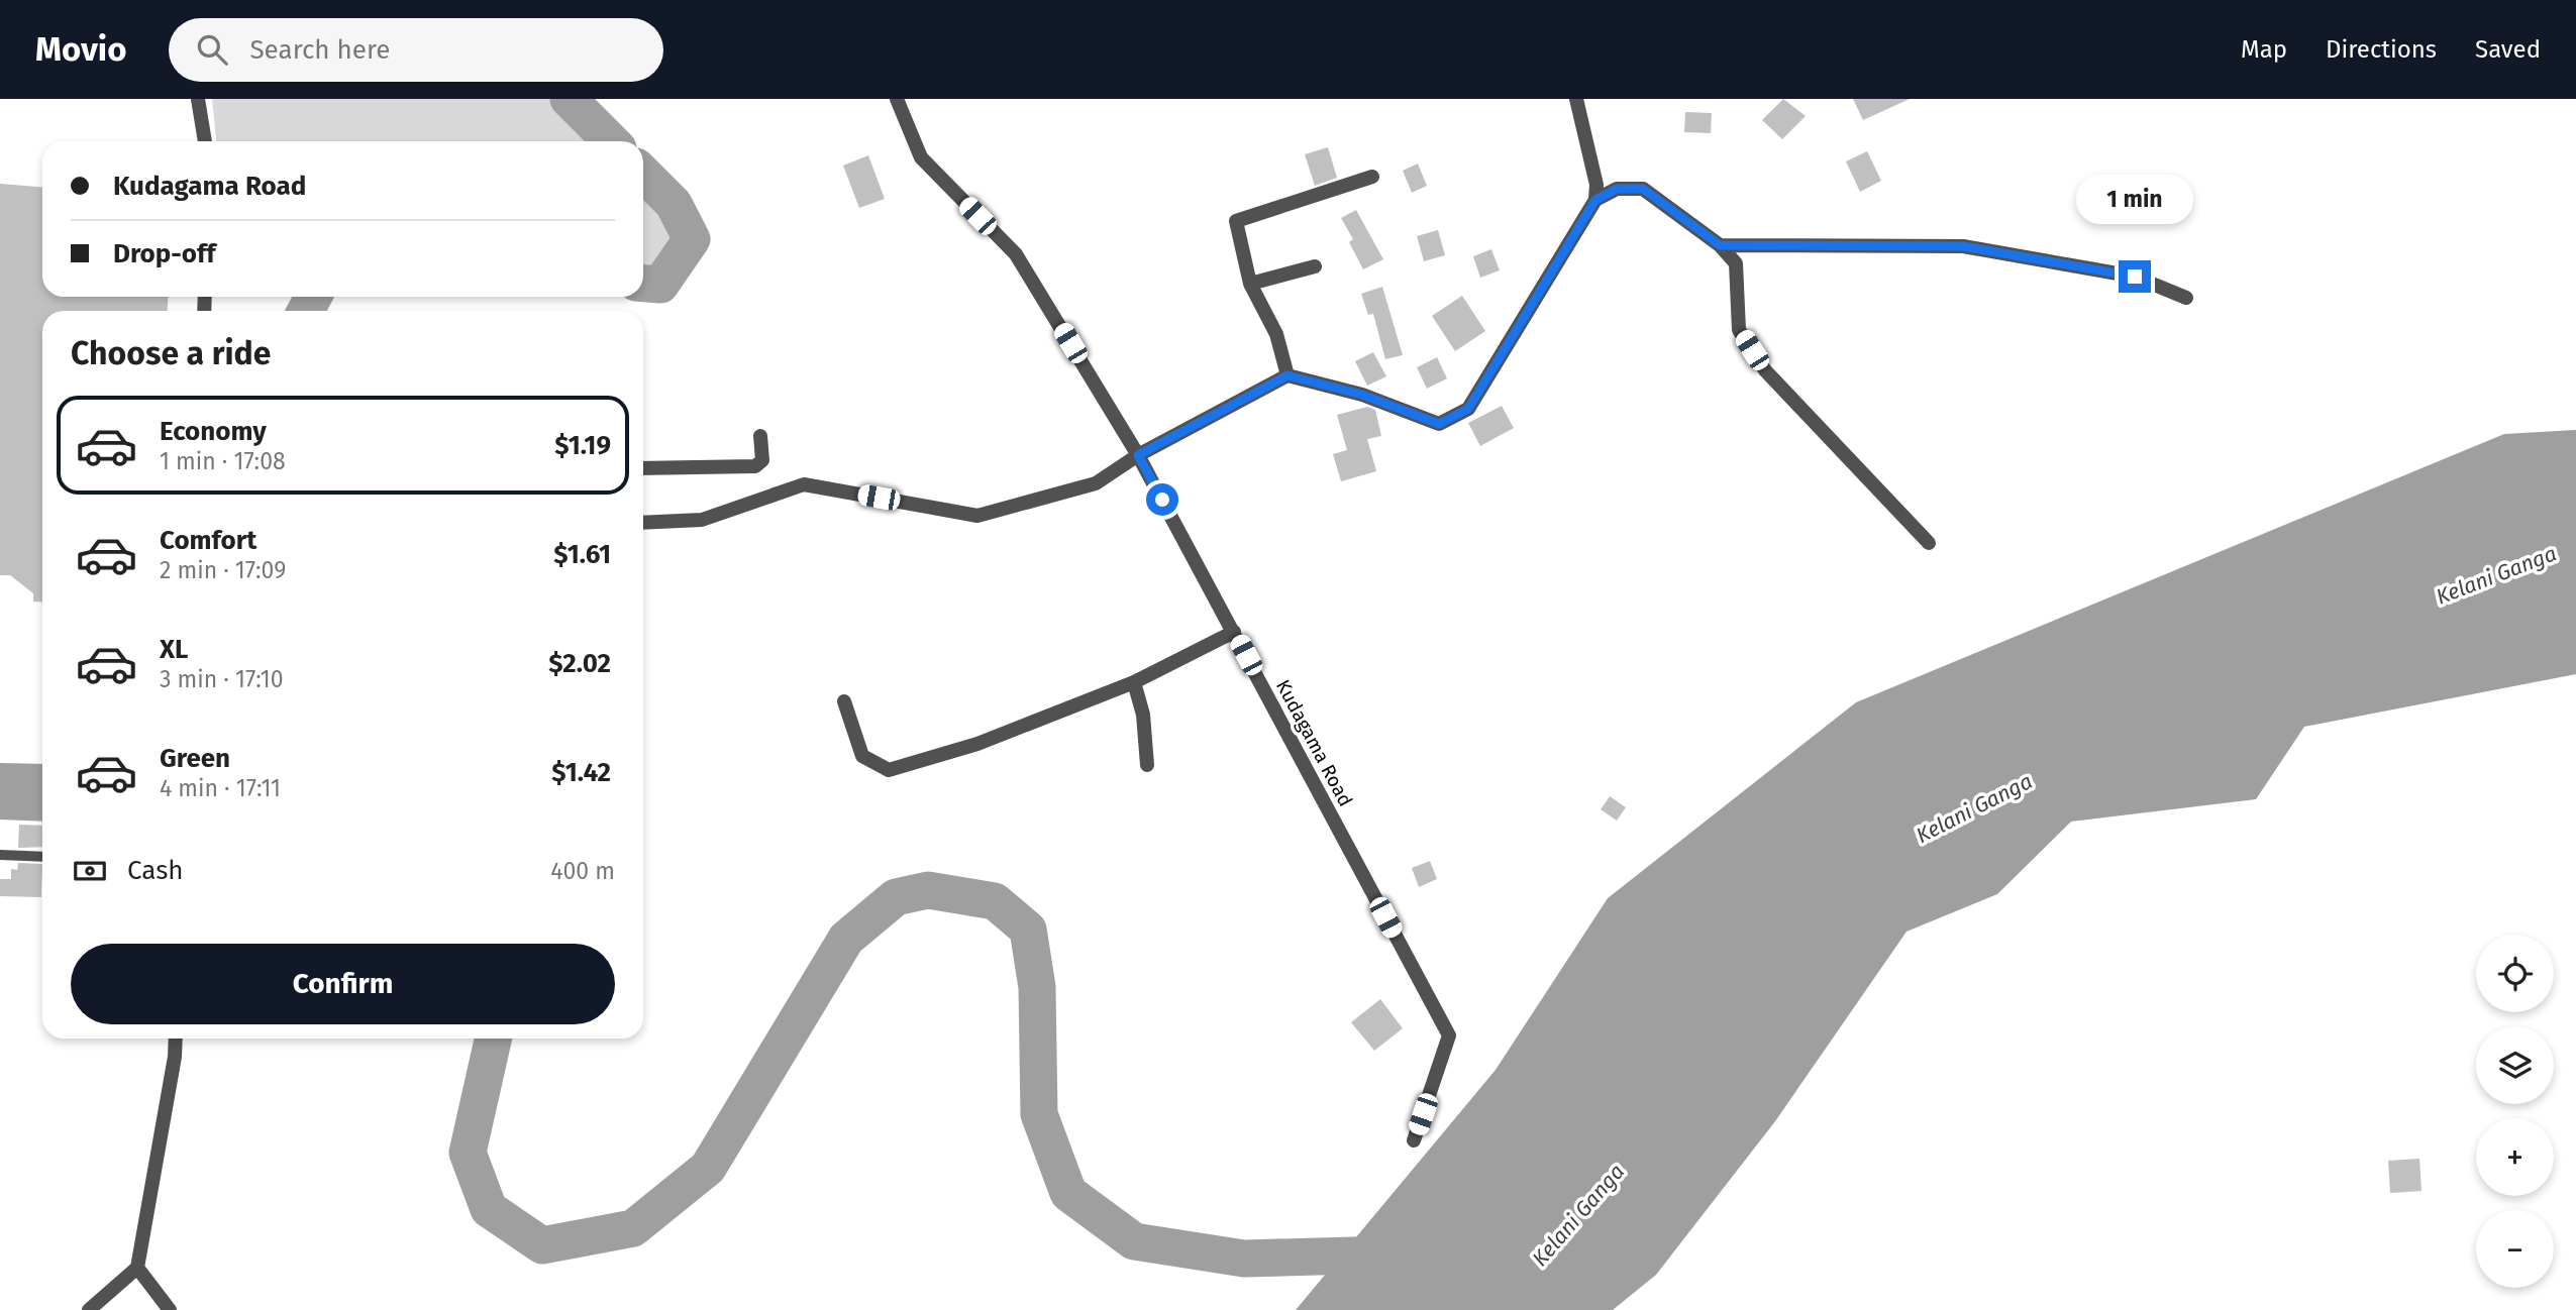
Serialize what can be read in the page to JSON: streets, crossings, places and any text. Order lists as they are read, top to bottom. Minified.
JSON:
{"streets":{"street":["Kudagama Road"]},"water":["Kelani Ganga"],"page":{"header":"Movio","search":"Search here","nav":["Map","Directions","Saved"],"banner":["Kudagama Road","Drop-off"],"bubble":"1 min","heading":"Choose a ride","list":[{"name":"Economy","note":"1 min · 17:08","value":"$1.19"},{"name":"Comfort","note":"2 min · 17:09","value":"$1.61"},{"name":"XL","note":"3 min · 17:10","value":"$2.02"},{"name":"Green","note":"4 min · 17:11","value":"$1.42"}],"pay":["Cash","400 m"],"buttons":"Confirm","map_buttons":["+","−"]}}
